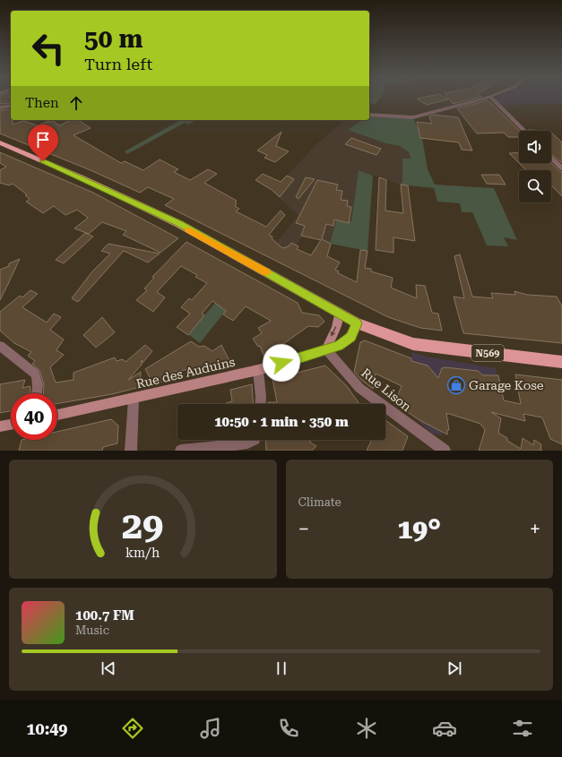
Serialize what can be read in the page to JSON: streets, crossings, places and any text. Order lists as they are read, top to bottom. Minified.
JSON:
{"streets":{"main road":["N569"],"street":["Rue des Auduins","Rue Lison"]},"crossings":[["N569","Rue des Auduins"],["Rue des Auduins","Rue Lison"]],"places":{"shop":["Garage Kose"]},"page":{"turn":["50 m","Turn left"],"then":"Then","limit":"40","trip":"10:50 · 1 min · 350 m","tile":"Climate","heat":["−","19°","+"],"song":["100.7 FM","Music"],"tabs":"10:49","gauge":["29","km/h"]}}
